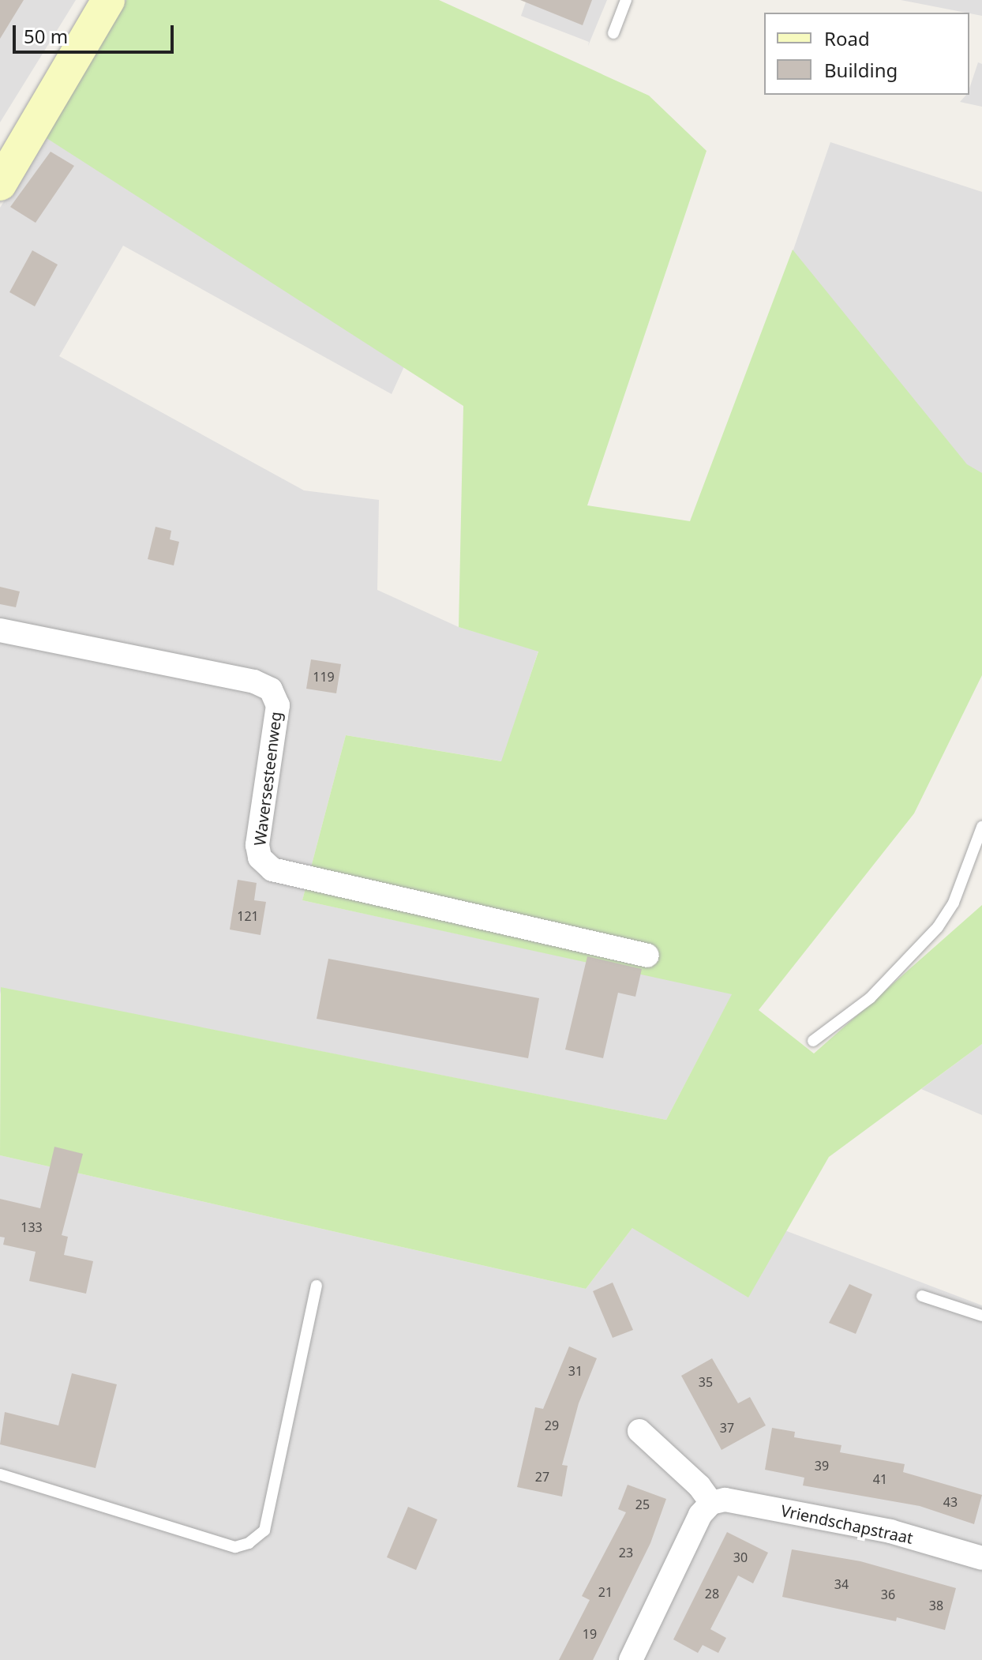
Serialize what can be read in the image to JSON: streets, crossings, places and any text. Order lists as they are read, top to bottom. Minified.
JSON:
{"streets":{"street":["Waversesteenweg","Vriendschapstraat"]},"house_numbers":["119","121","133","31","35","29","37","39","27","41","43","25","23","30","34","21","28","36","38","19"],"legend":["Road","Building"],"scale_bar":"50 m"}
